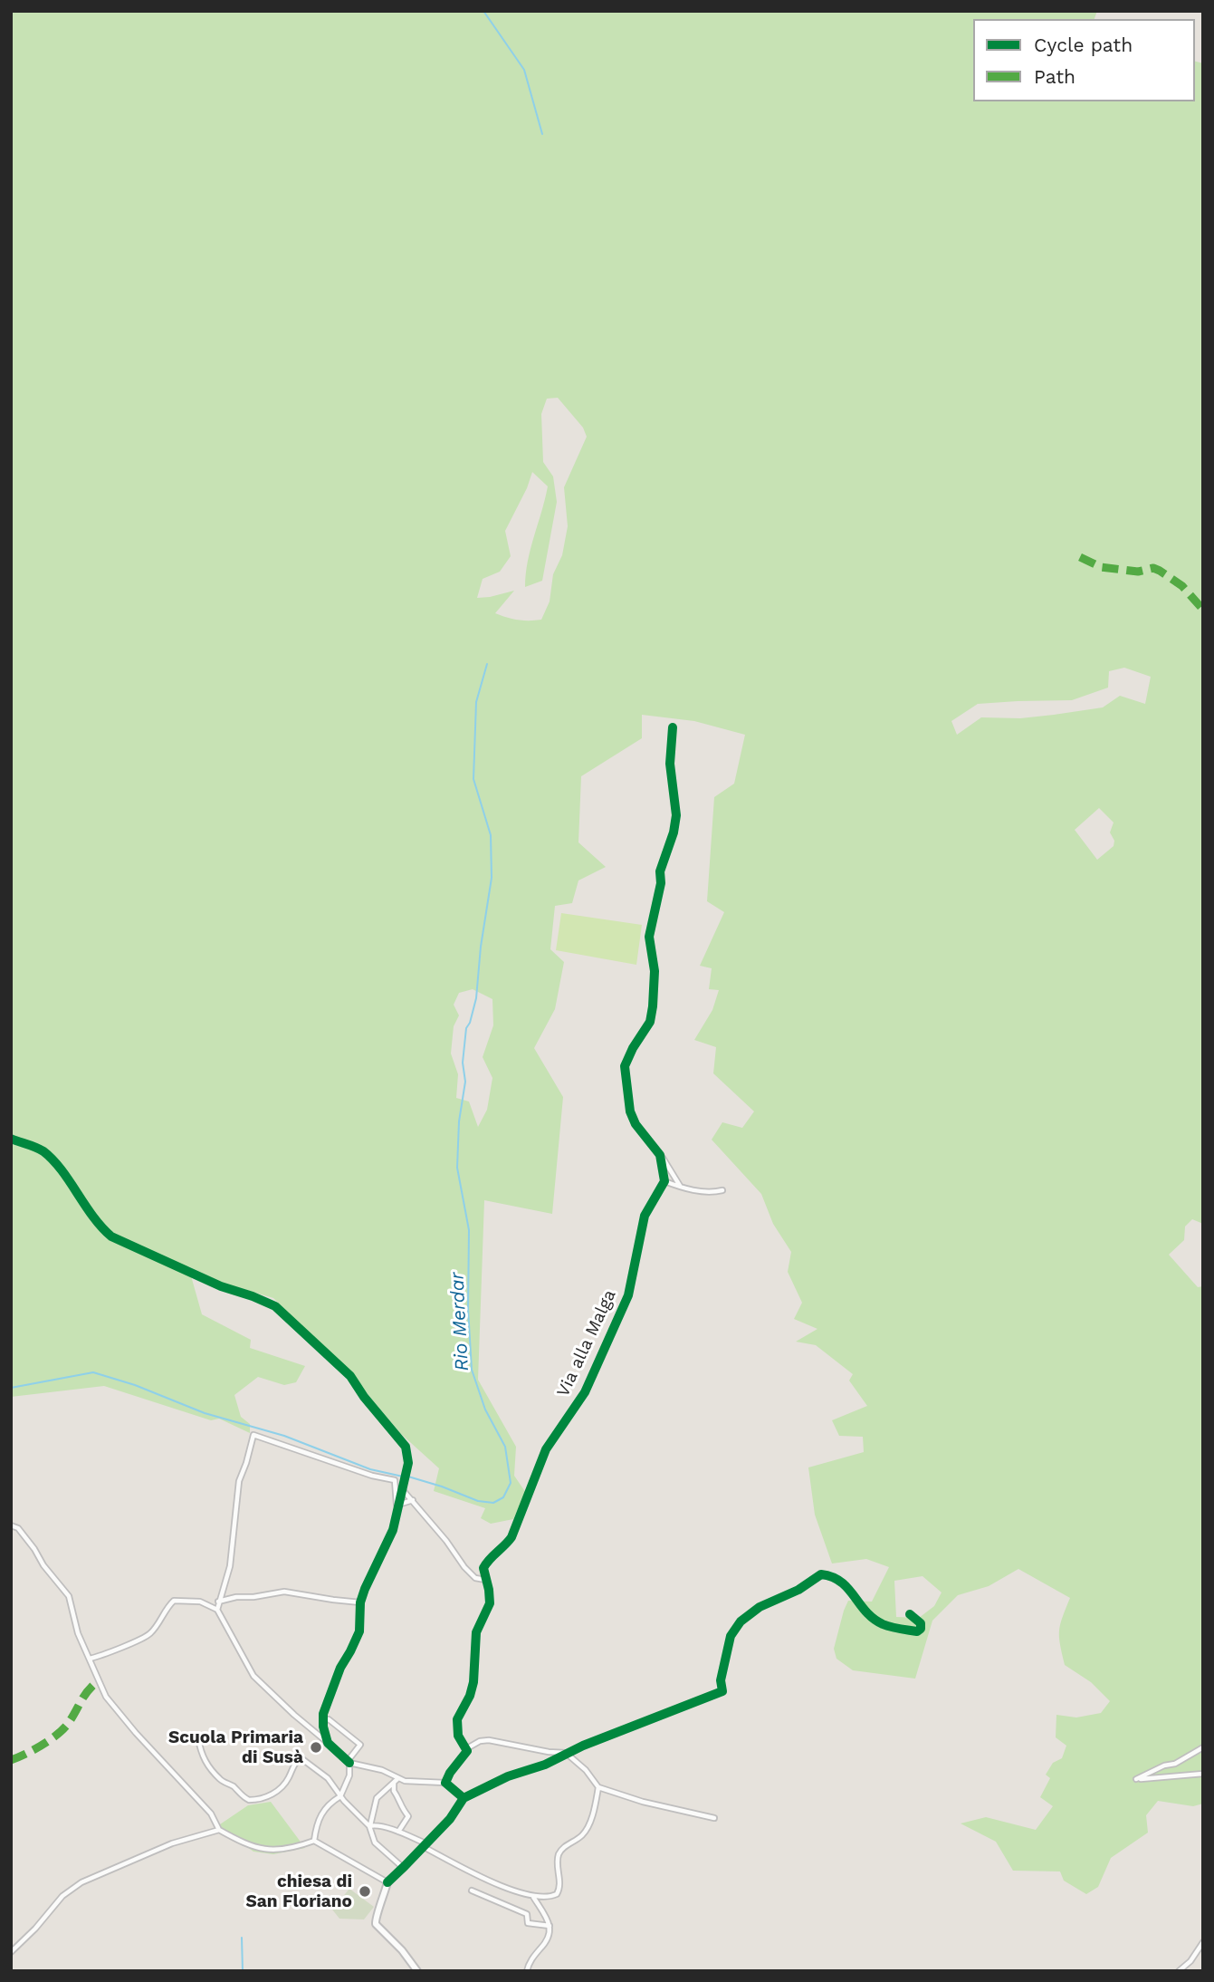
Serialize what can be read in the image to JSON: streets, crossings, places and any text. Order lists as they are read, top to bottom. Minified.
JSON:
{"streets":{"street":["Via alla Malga"]},"water":["Rio Merdar"],"places":["Scuola Primaria di Susà","chiesa di San Floriano"],"legend":["Cycle path","Path"]}
